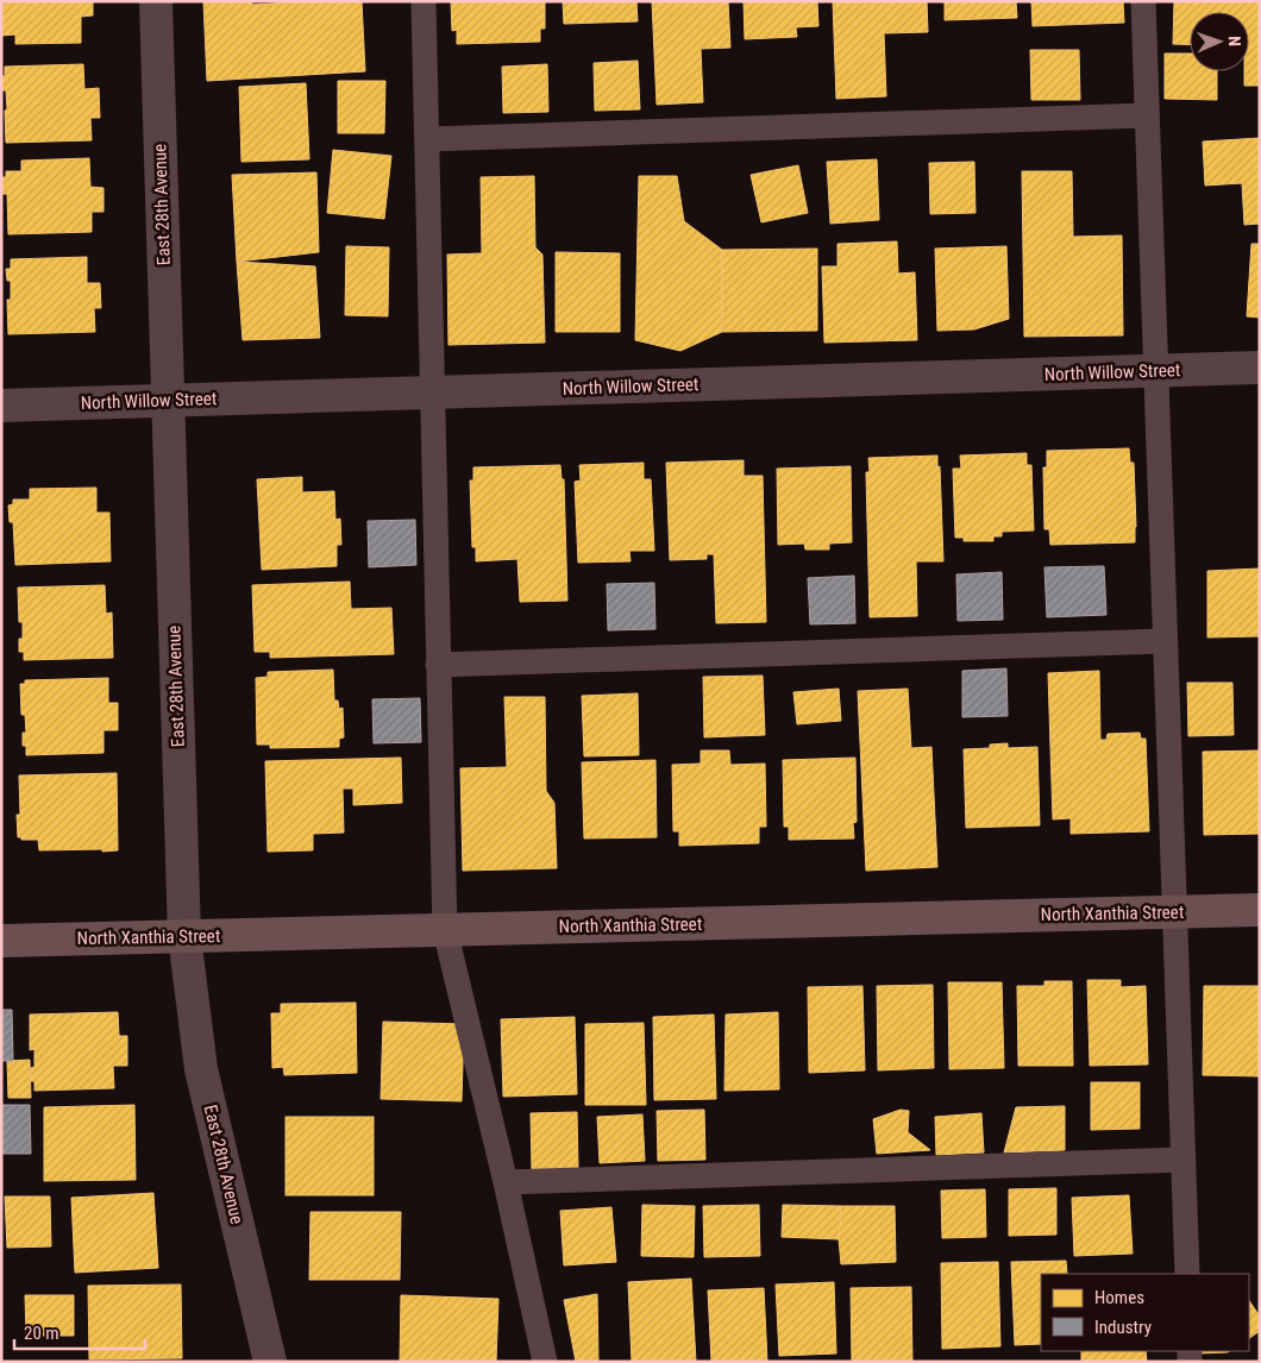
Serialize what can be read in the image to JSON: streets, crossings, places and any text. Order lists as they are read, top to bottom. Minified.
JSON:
{"streets":{"street":["East 28th Avenue","North Willow Street","North Xanthia Street"]},"crossings":[["East 28th Avenue","North Willow Street"],["East 28th Avenue","North Xanthia Street"]],"legend":["Homes","Industry"],"scale_bar":"20 m","north":"right"}
